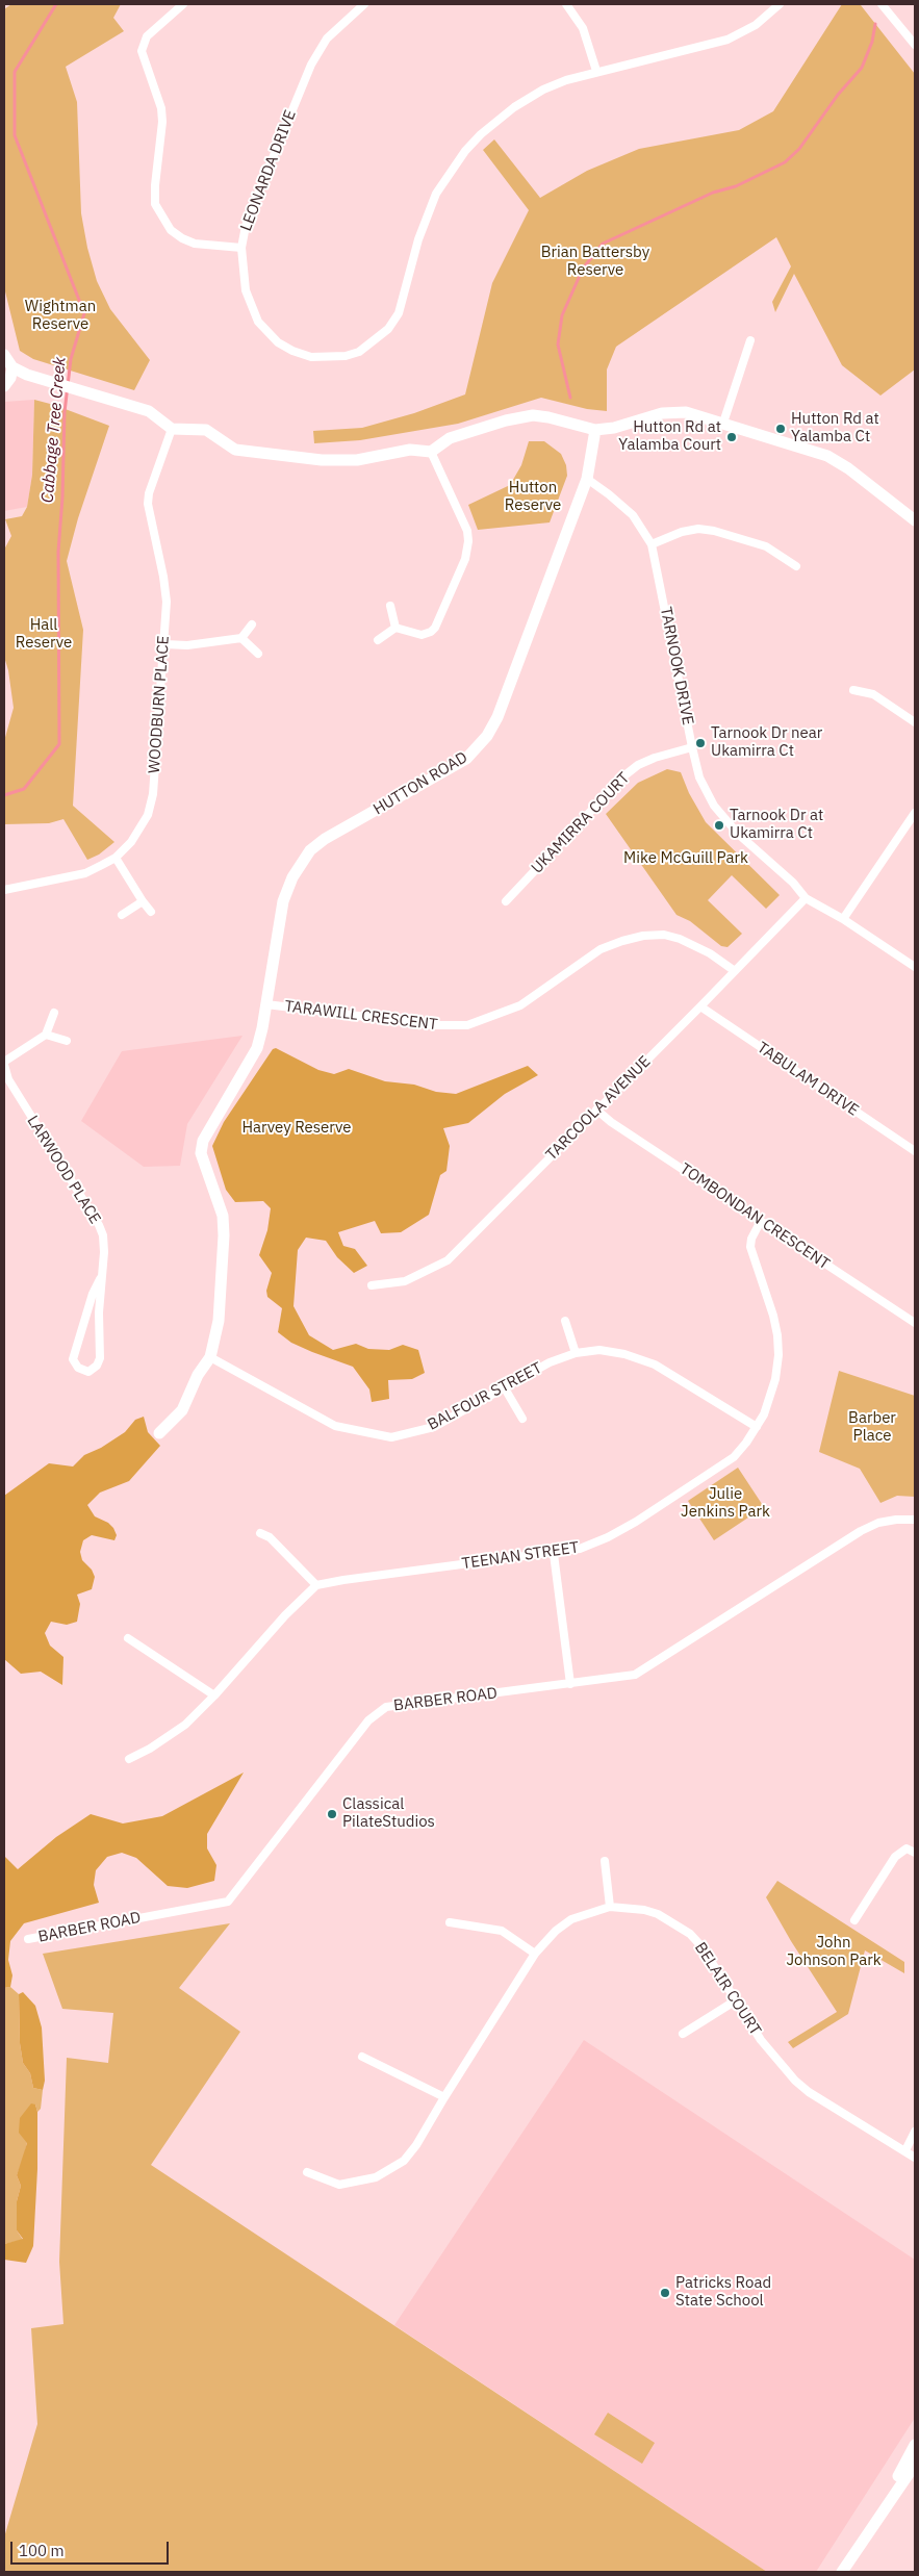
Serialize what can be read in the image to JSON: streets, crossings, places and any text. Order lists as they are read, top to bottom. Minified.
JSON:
{"streets":{"street":["LEONARDA DRIVE","TARNOOK DRIVE","WOODBURN PLACE","HUTTON ROAD","UKAMIRRA COURT","TARAWILL CRESCENT","TABULAM DRIVE","TARCOOLA AVENUE","LARWOOD PLACE","TOMBONDAN CRESCENT","BALFOUR STREET","TEENAN STREET","BARBER ROAD","BELAIR COURT"]},"crossings":[["TARNOOK DRIVE","HUTTON ROAD"],["TARNOOK DRIVE","UKAMIRRA COURT"],["TARNOOK DRIVE","TARCOOLA AVENUE"],["HUTTON ROAD","TARAWILL CRESCENT"],["HUTTON ROAD","BALFOUR STREET"],["TARAWILL CRESCENT","TARCOOLA AVENUE"],["TABULAM DRIVE","TARCOOLA AVENUE"],["TARCOOLA AVENUE","TOMBONDAN CRESCENT"],["TOMBONDAN CRESCENT","TEENAN STREET"],["BALFOUR STREET","TEENAN STREET"]],"water":["Cabbage Tree Creek"],"parks":["Brian Battersby Reserve","Wightman Reserve","Hutton Reserve","Hall Reserve","Mike McGuill Park","Harvey Reserve","Barber Place","Julie Jenkins Park","John Johnson Park"],"places":["Hutton Rd at Yalamba Ct","Hutton Rd at Yalamba Court","Tarnook Dr near Ukamirra Ct","Tarnook Dr at Ukamirra Ct","Classical PilateStudios","Patricks Road State School"],"scale_bar":"100 m"}
